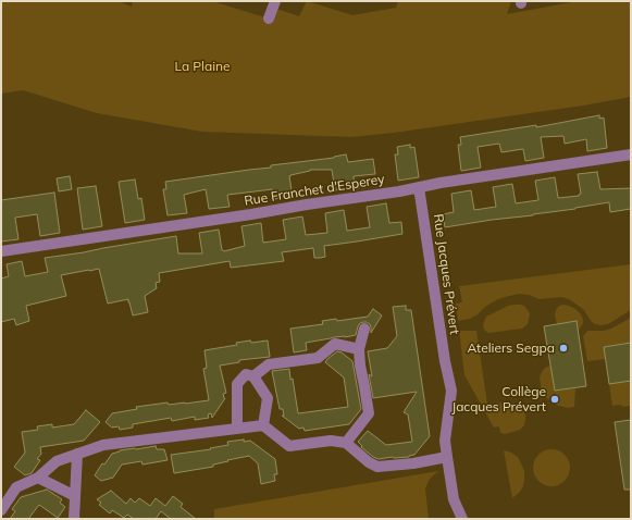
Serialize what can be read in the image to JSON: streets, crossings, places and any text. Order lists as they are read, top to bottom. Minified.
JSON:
{"streets":{"street":["Rue Franchet d'Esperey","Rue Jacques Prévert"]},"crossings":[["Rue Franchet d'Esperey","Rue Jacques Prévert"]],"parks":["La Plaine"],"places":["Ateliers Segpa","Collège Jacques Prévert"]}
